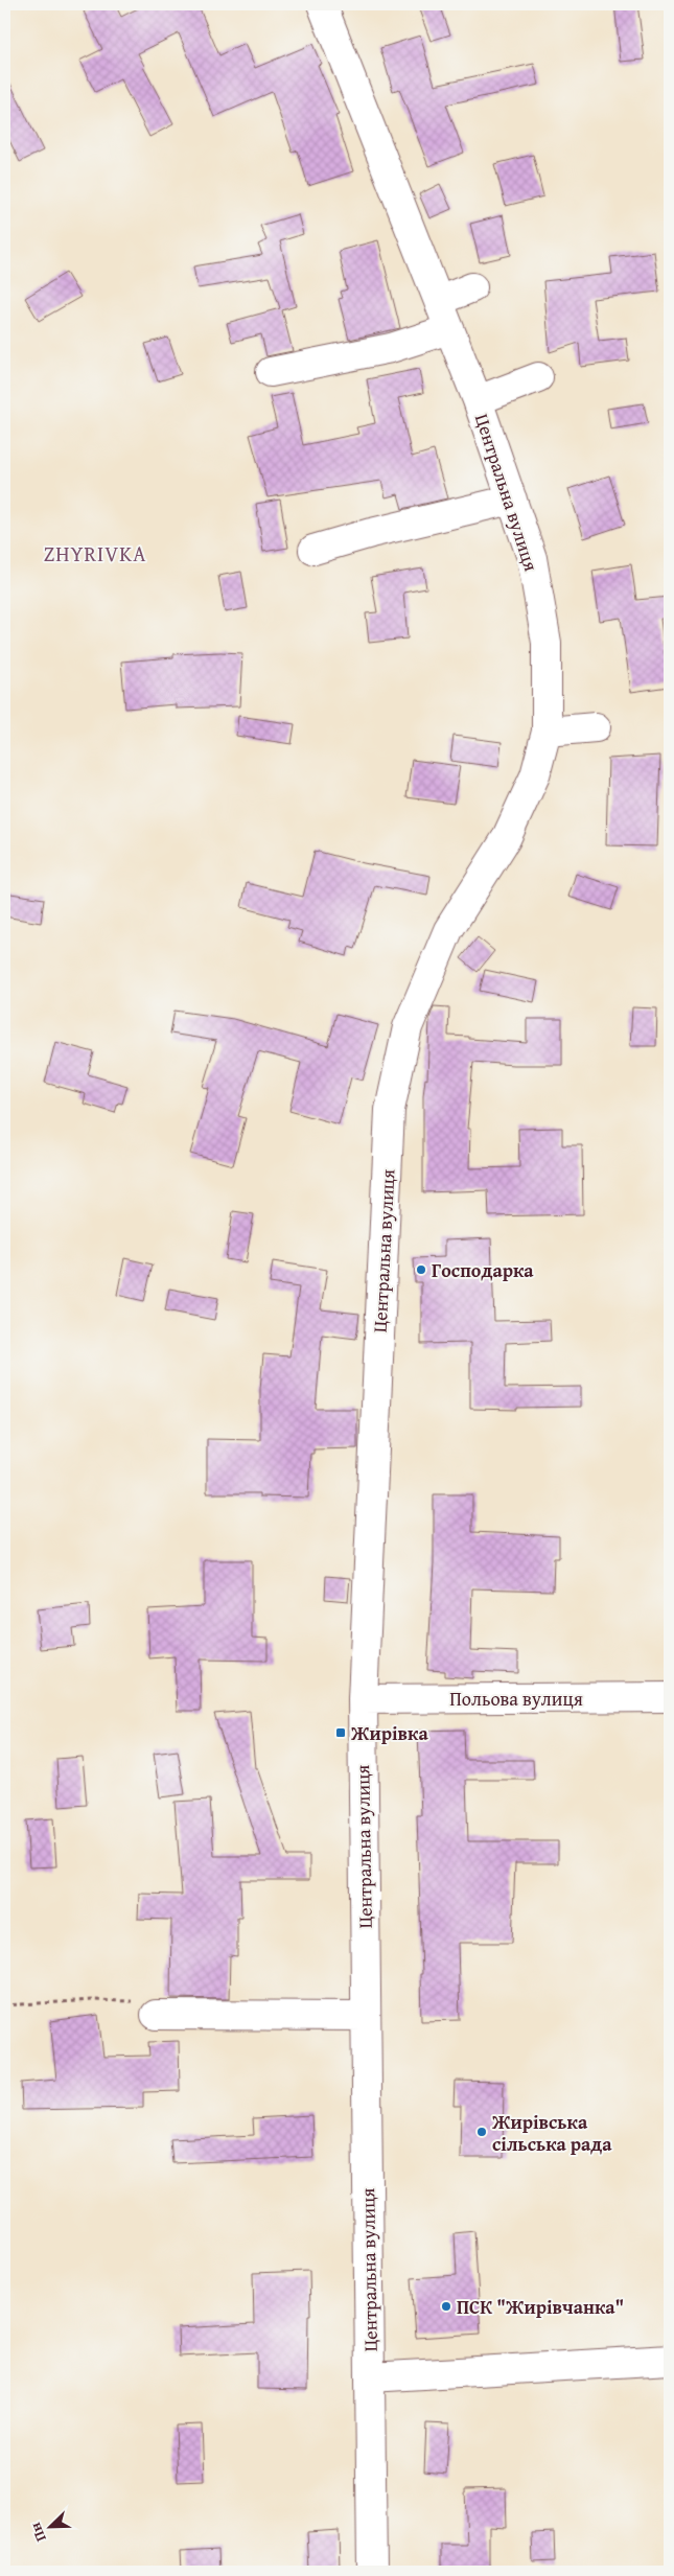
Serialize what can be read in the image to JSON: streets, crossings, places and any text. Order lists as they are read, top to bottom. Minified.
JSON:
{"streets":{"street":["Центральна вулиця","Польова вулиця"]},"crossings":[["Центральна вулиця","Польова вулиця"]],"districts":["ZHYRIVKA"],"places":{"other":["Господарка","Жирівська сільська рада","ПСК \"Жирівчанка\""],"transit":["Жирівка"]},"north":"bottom left"}
